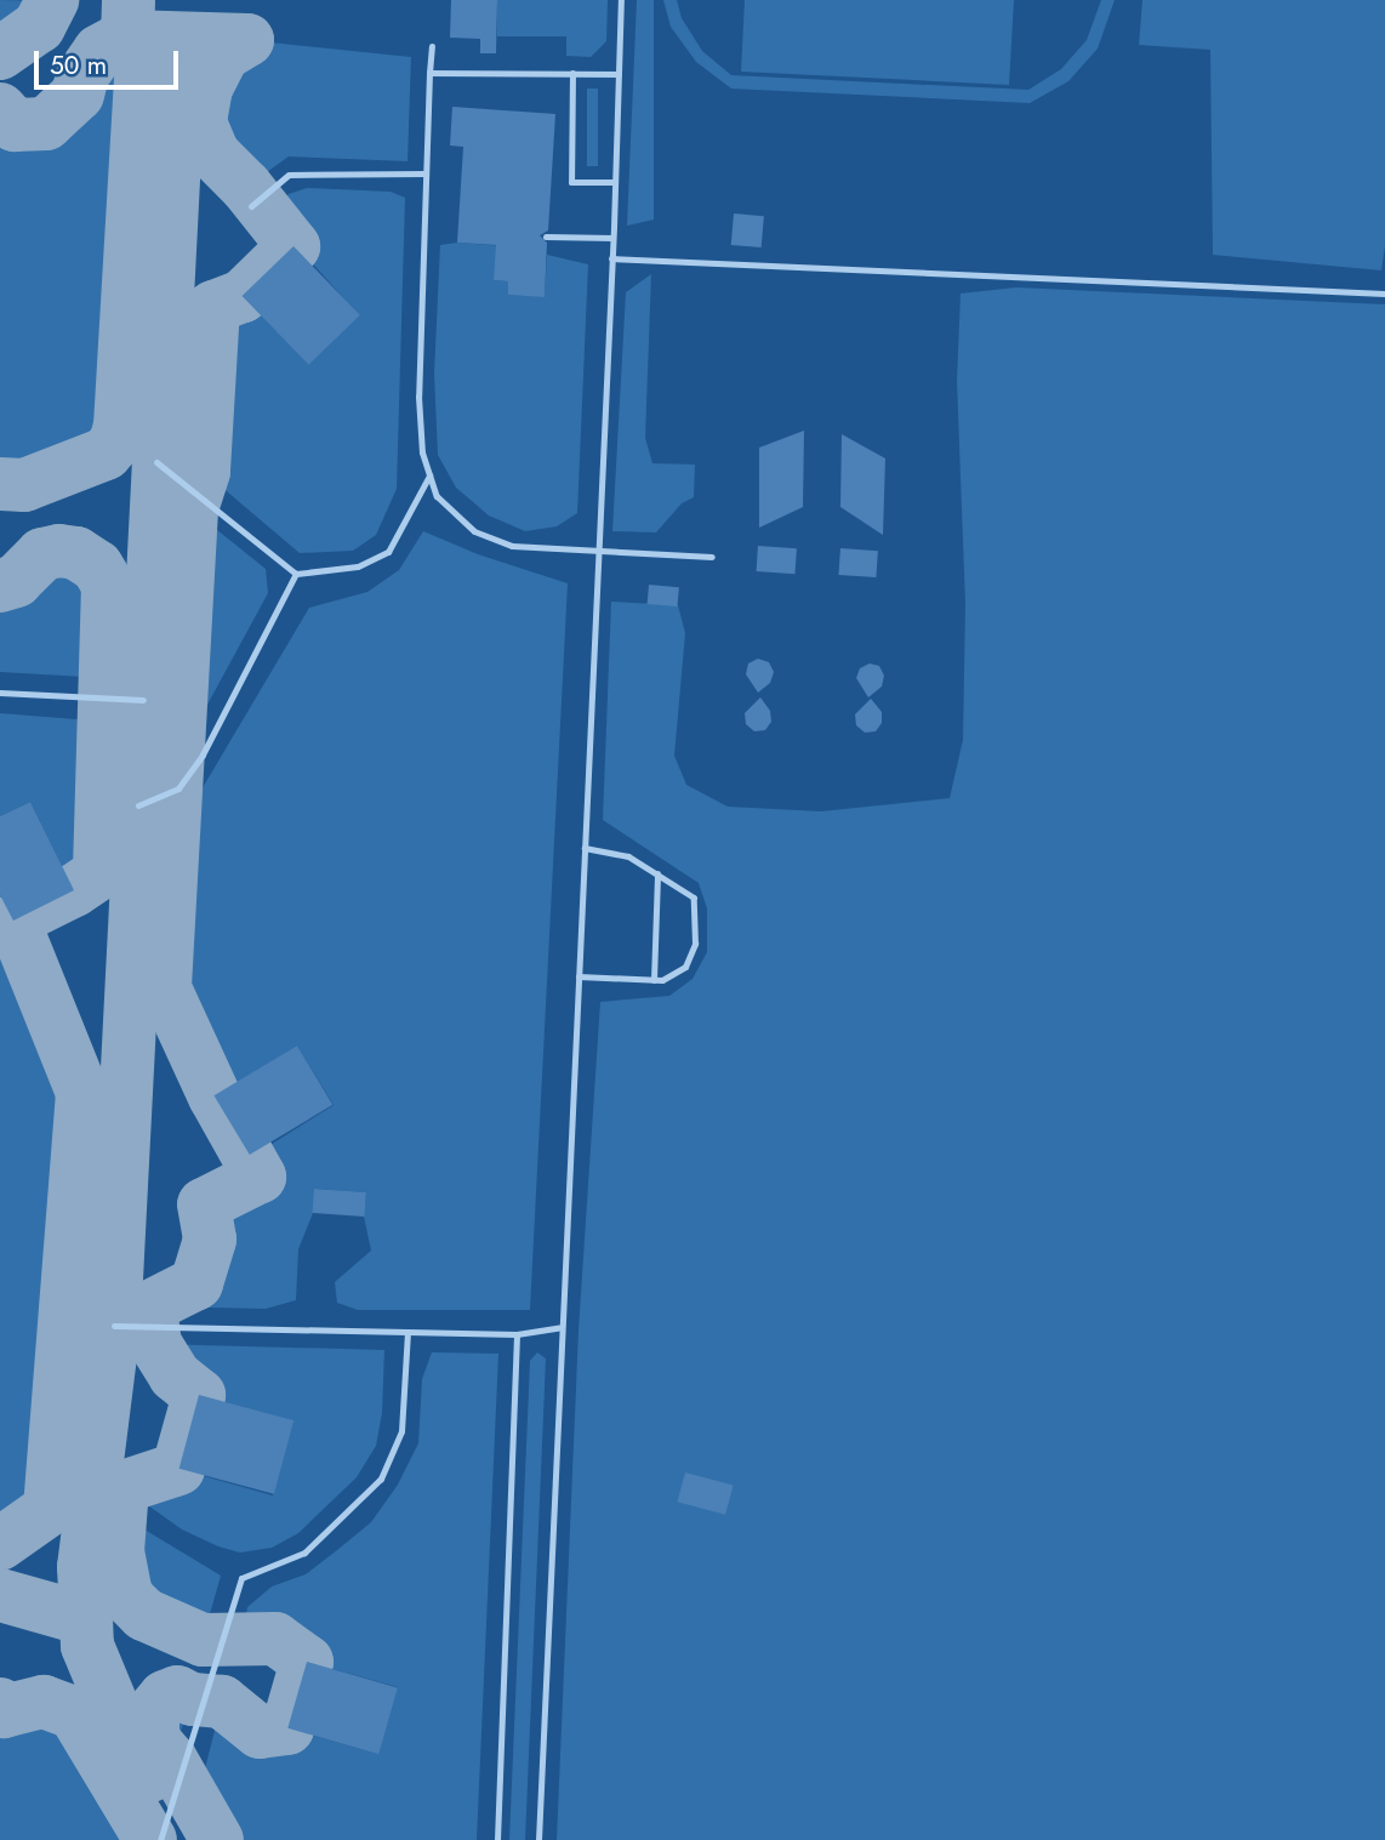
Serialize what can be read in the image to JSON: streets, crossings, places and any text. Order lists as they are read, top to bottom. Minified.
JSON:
{"scale_bar":"50 m"}
